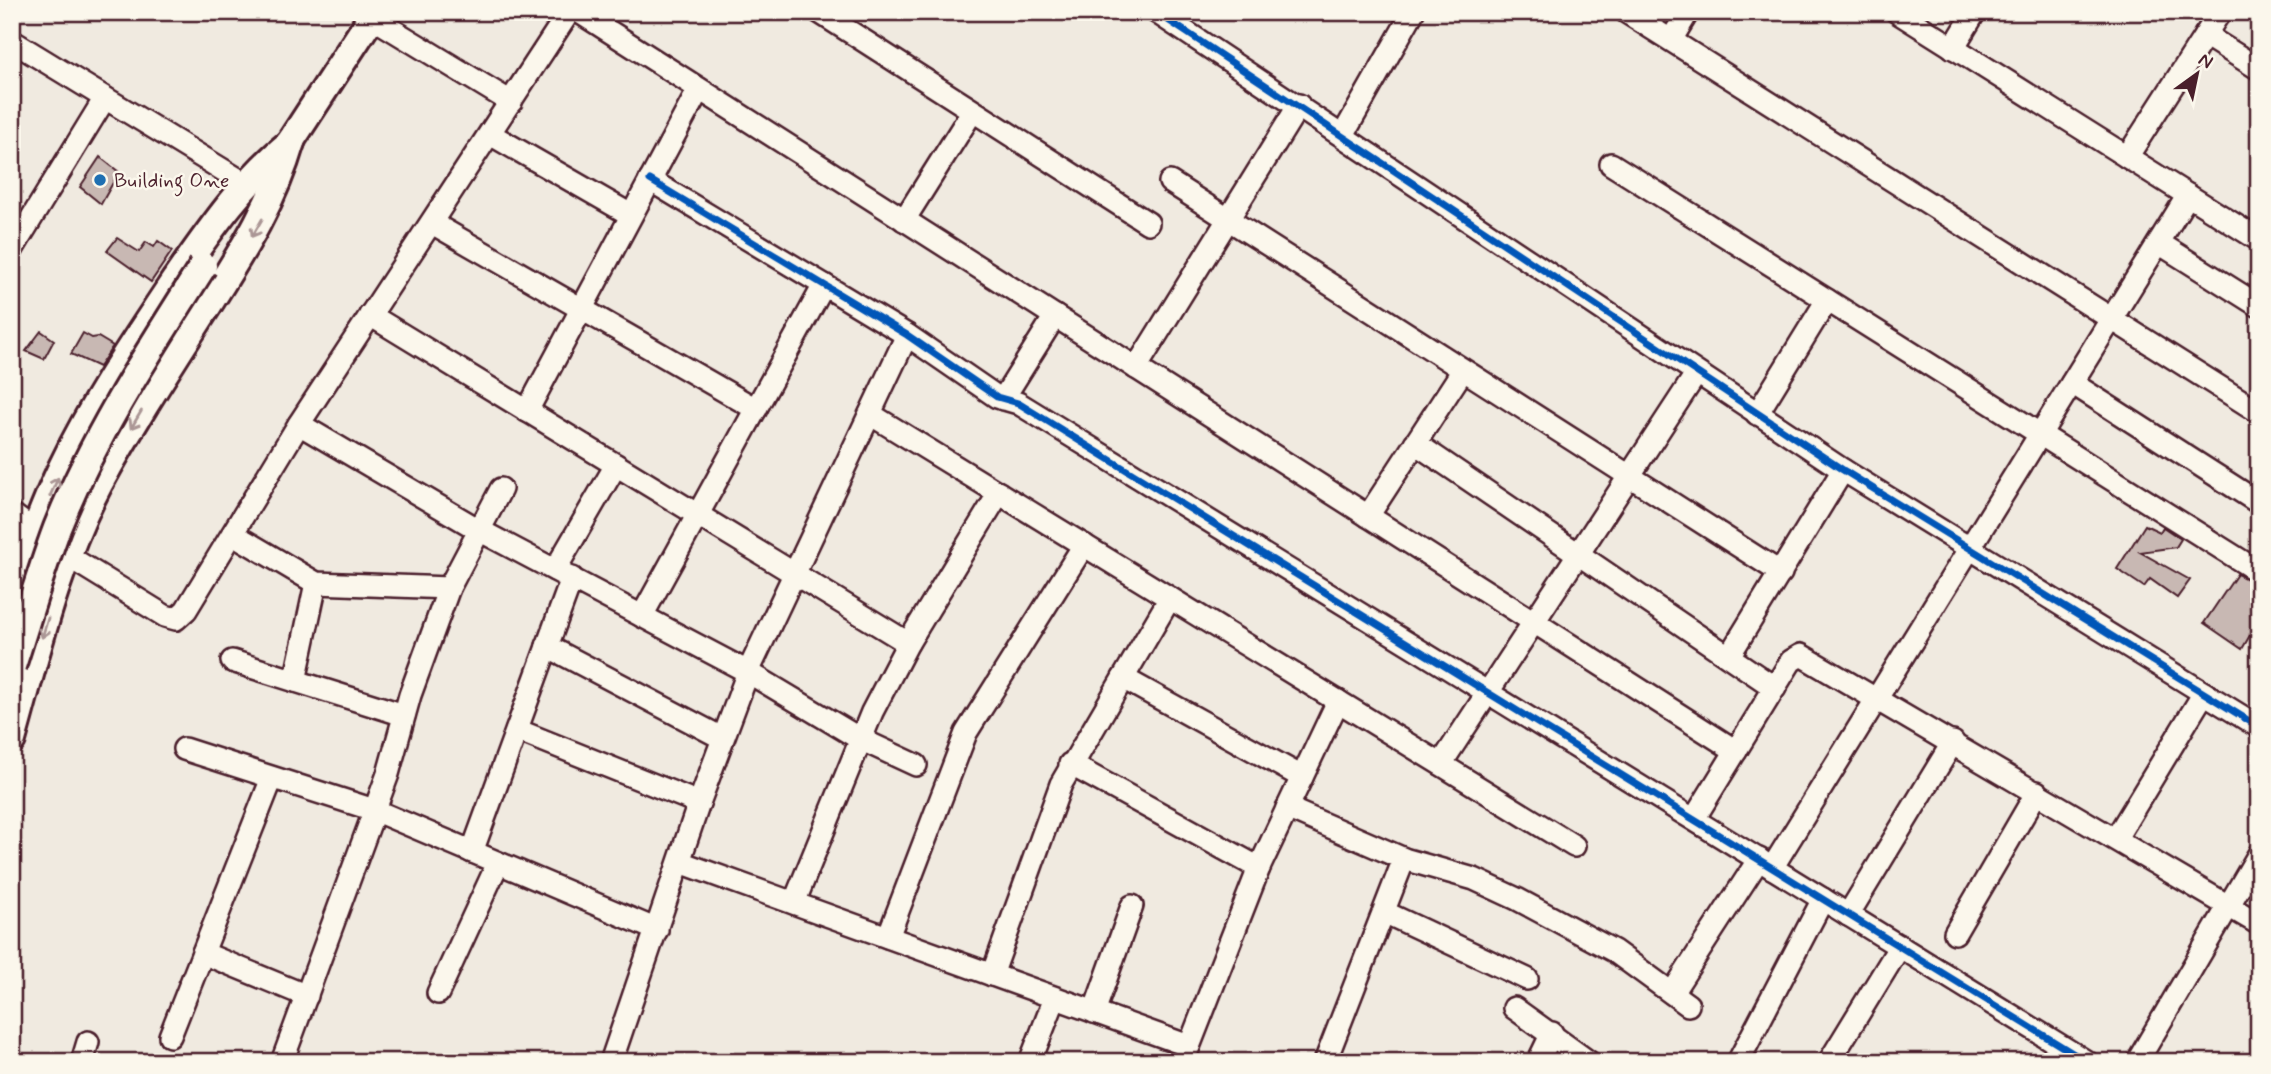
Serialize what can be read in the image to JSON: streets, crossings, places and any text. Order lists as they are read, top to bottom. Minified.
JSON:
{"places":["Building One"],"north":"top right"}
